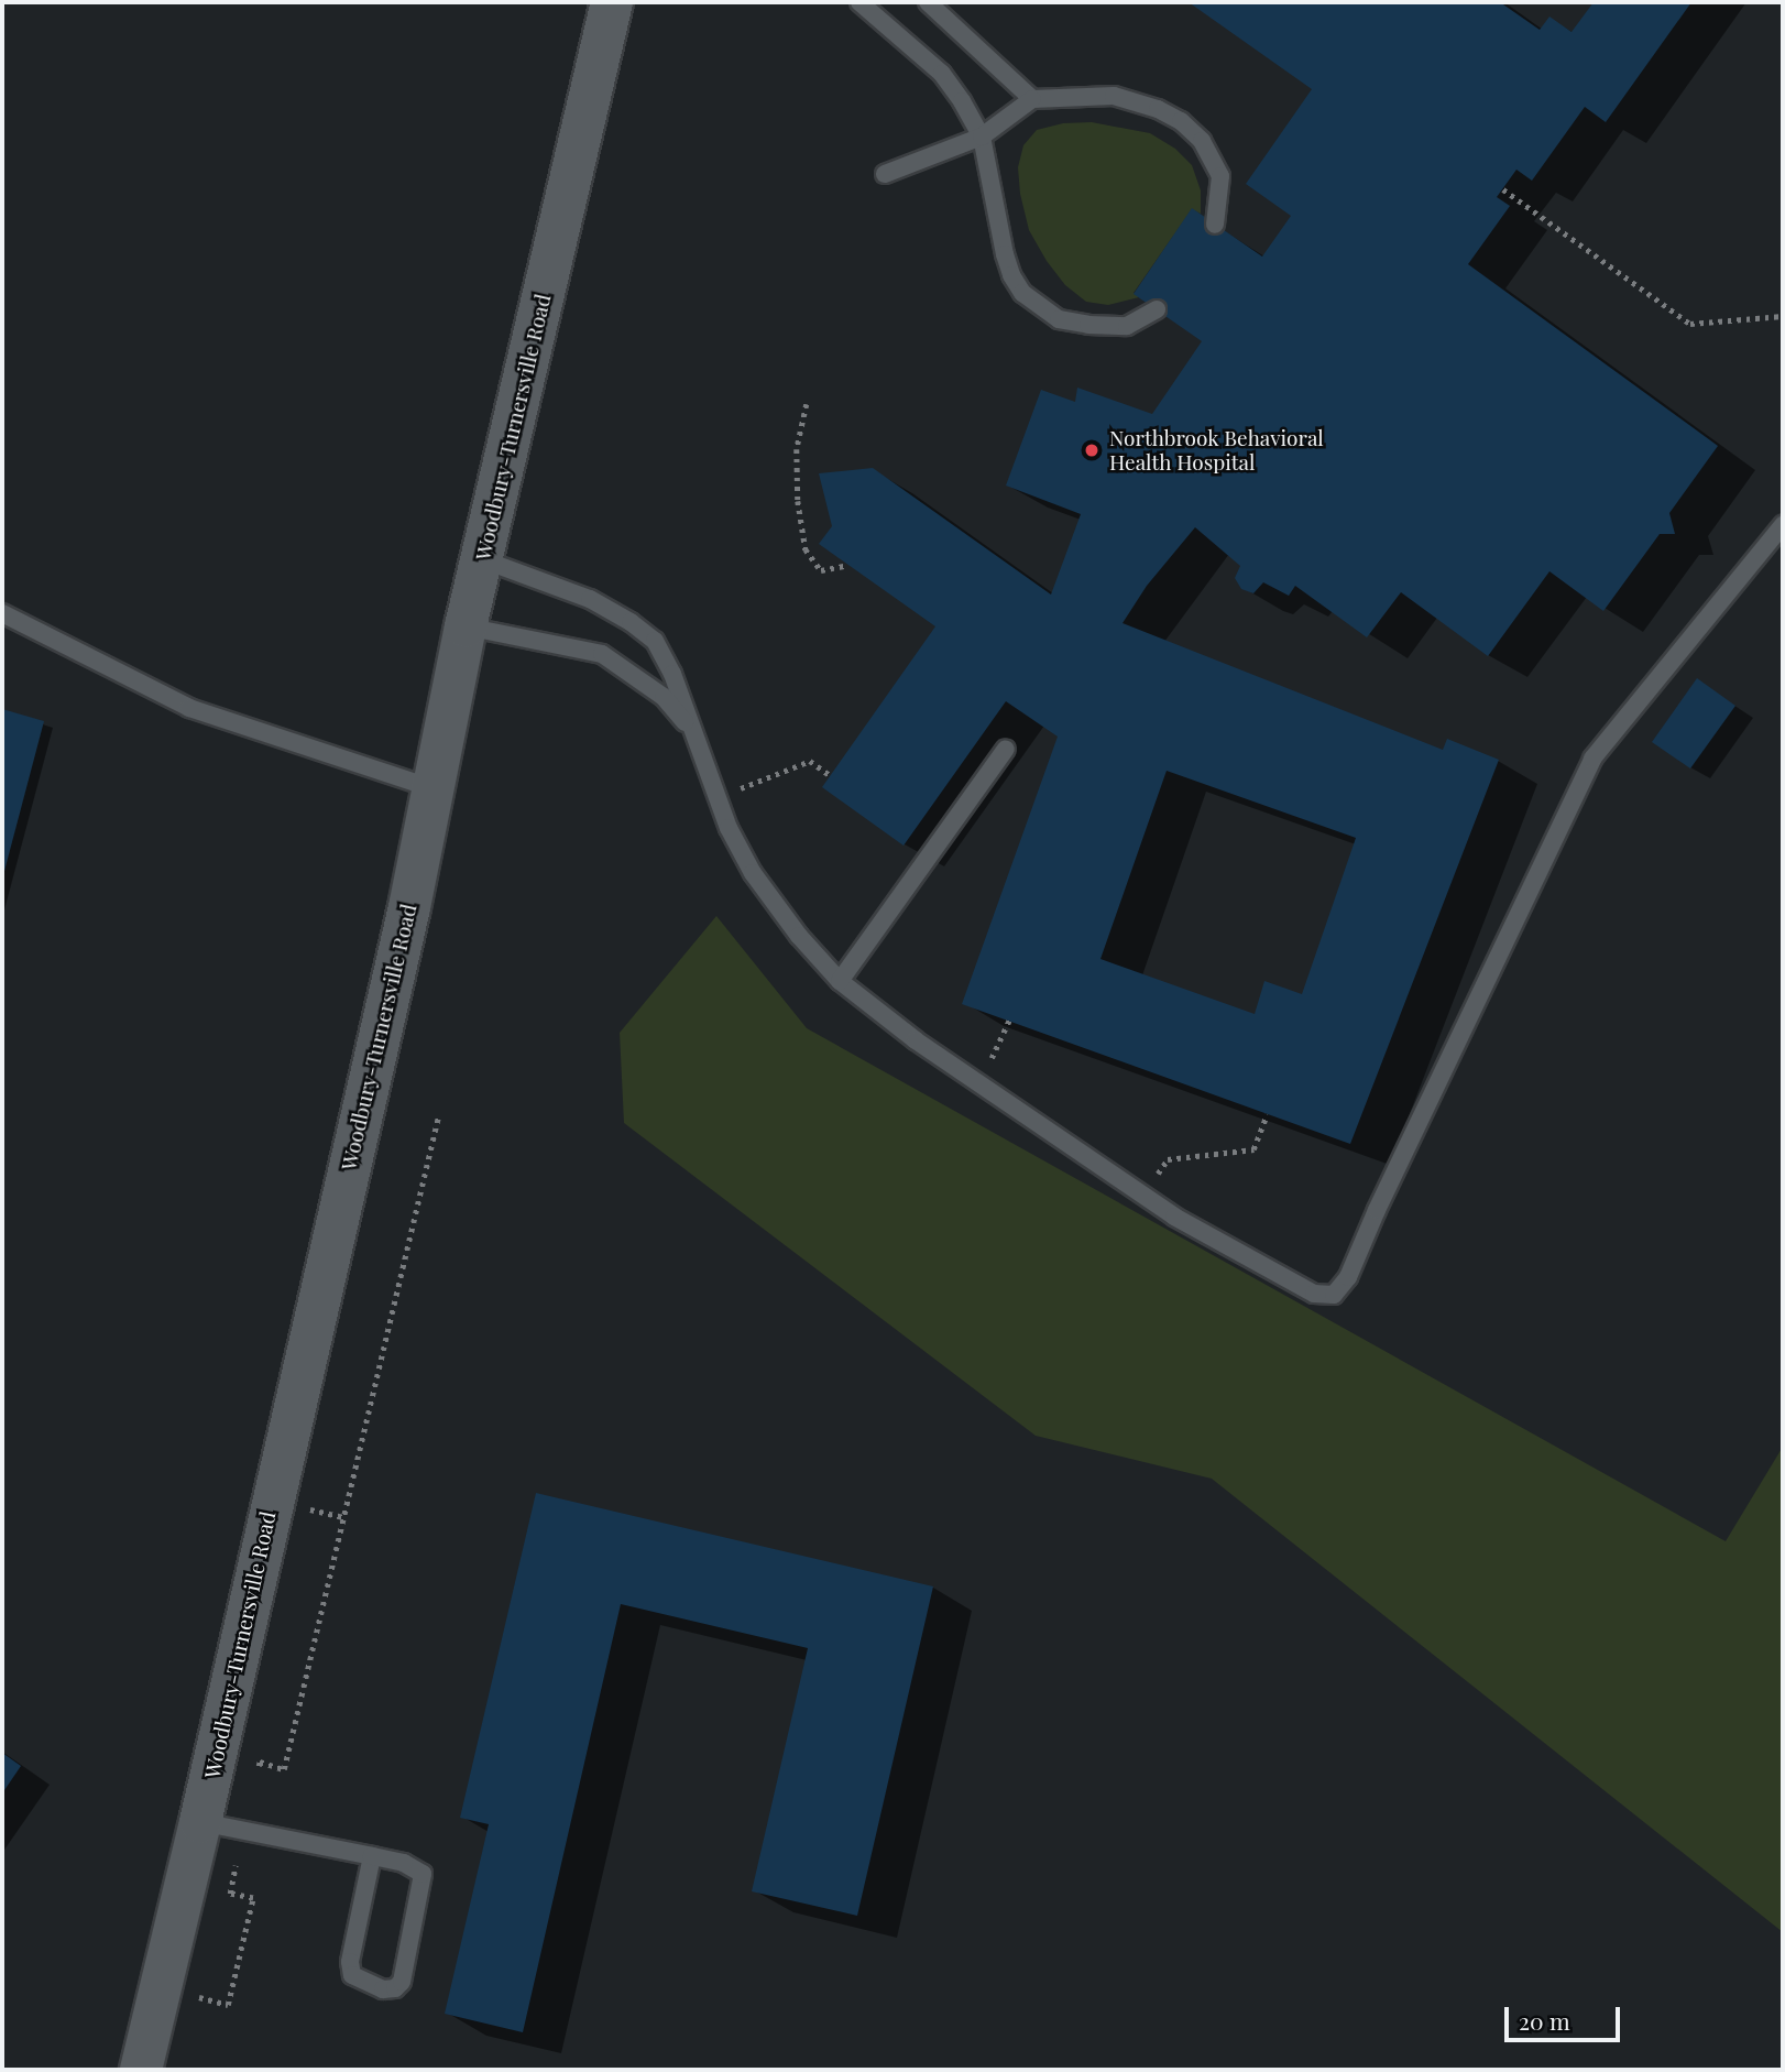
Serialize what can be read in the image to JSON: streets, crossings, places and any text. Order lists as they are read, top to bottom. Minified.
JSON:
{"streets":{"main road":["Woodbury-Turnersville Road"]},"places":["Northbrook Behavioral Health Hospital"],"scale_bar":"20 m"}
